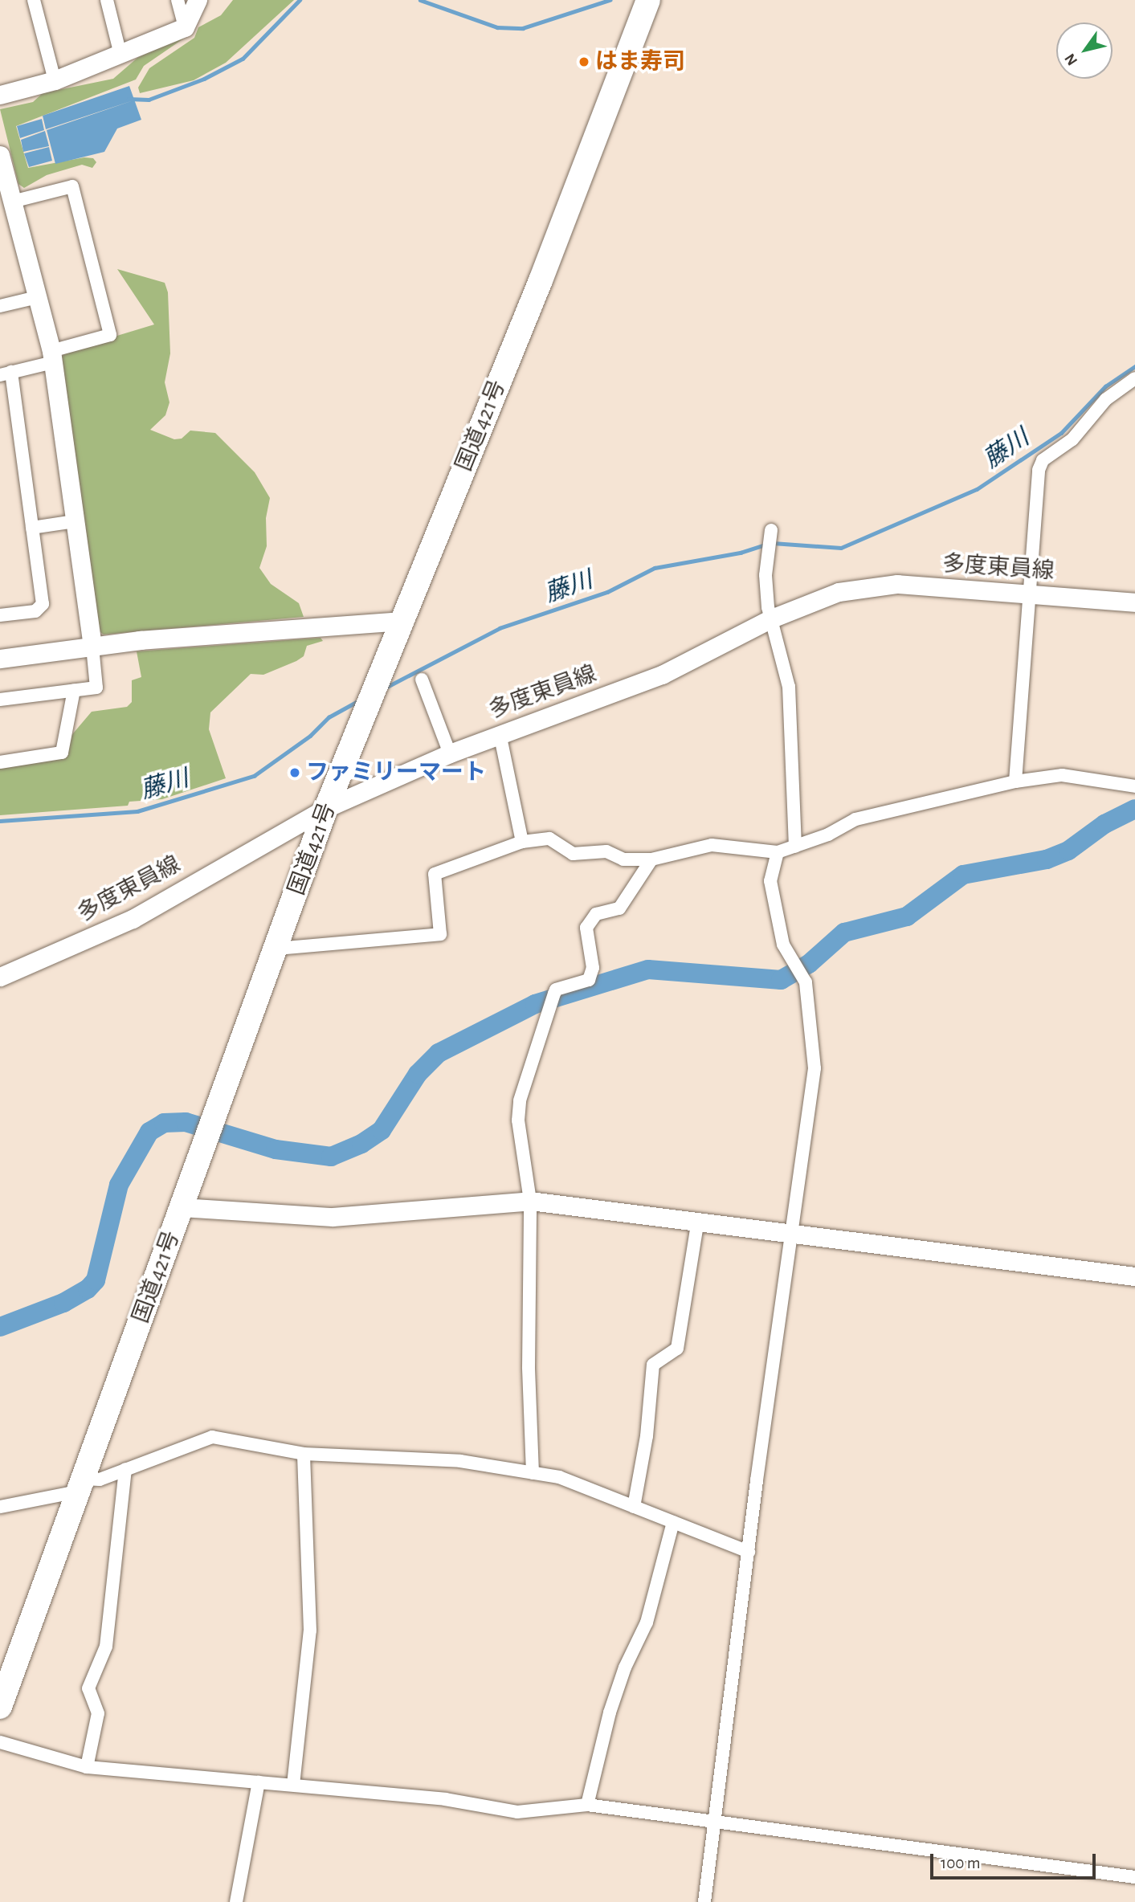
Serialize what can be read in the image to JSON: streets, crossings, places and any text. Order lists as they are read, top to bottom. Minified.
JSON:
{"streets":{"highway":["国道421号"],"street":["多度東員線"]},"crossings":[["国道421号","多度東員線"]],"water":["藤川"],"places":["はま寿司","ファミリーマート"],"scale_bar":"100 m","north":"bottom left"}
